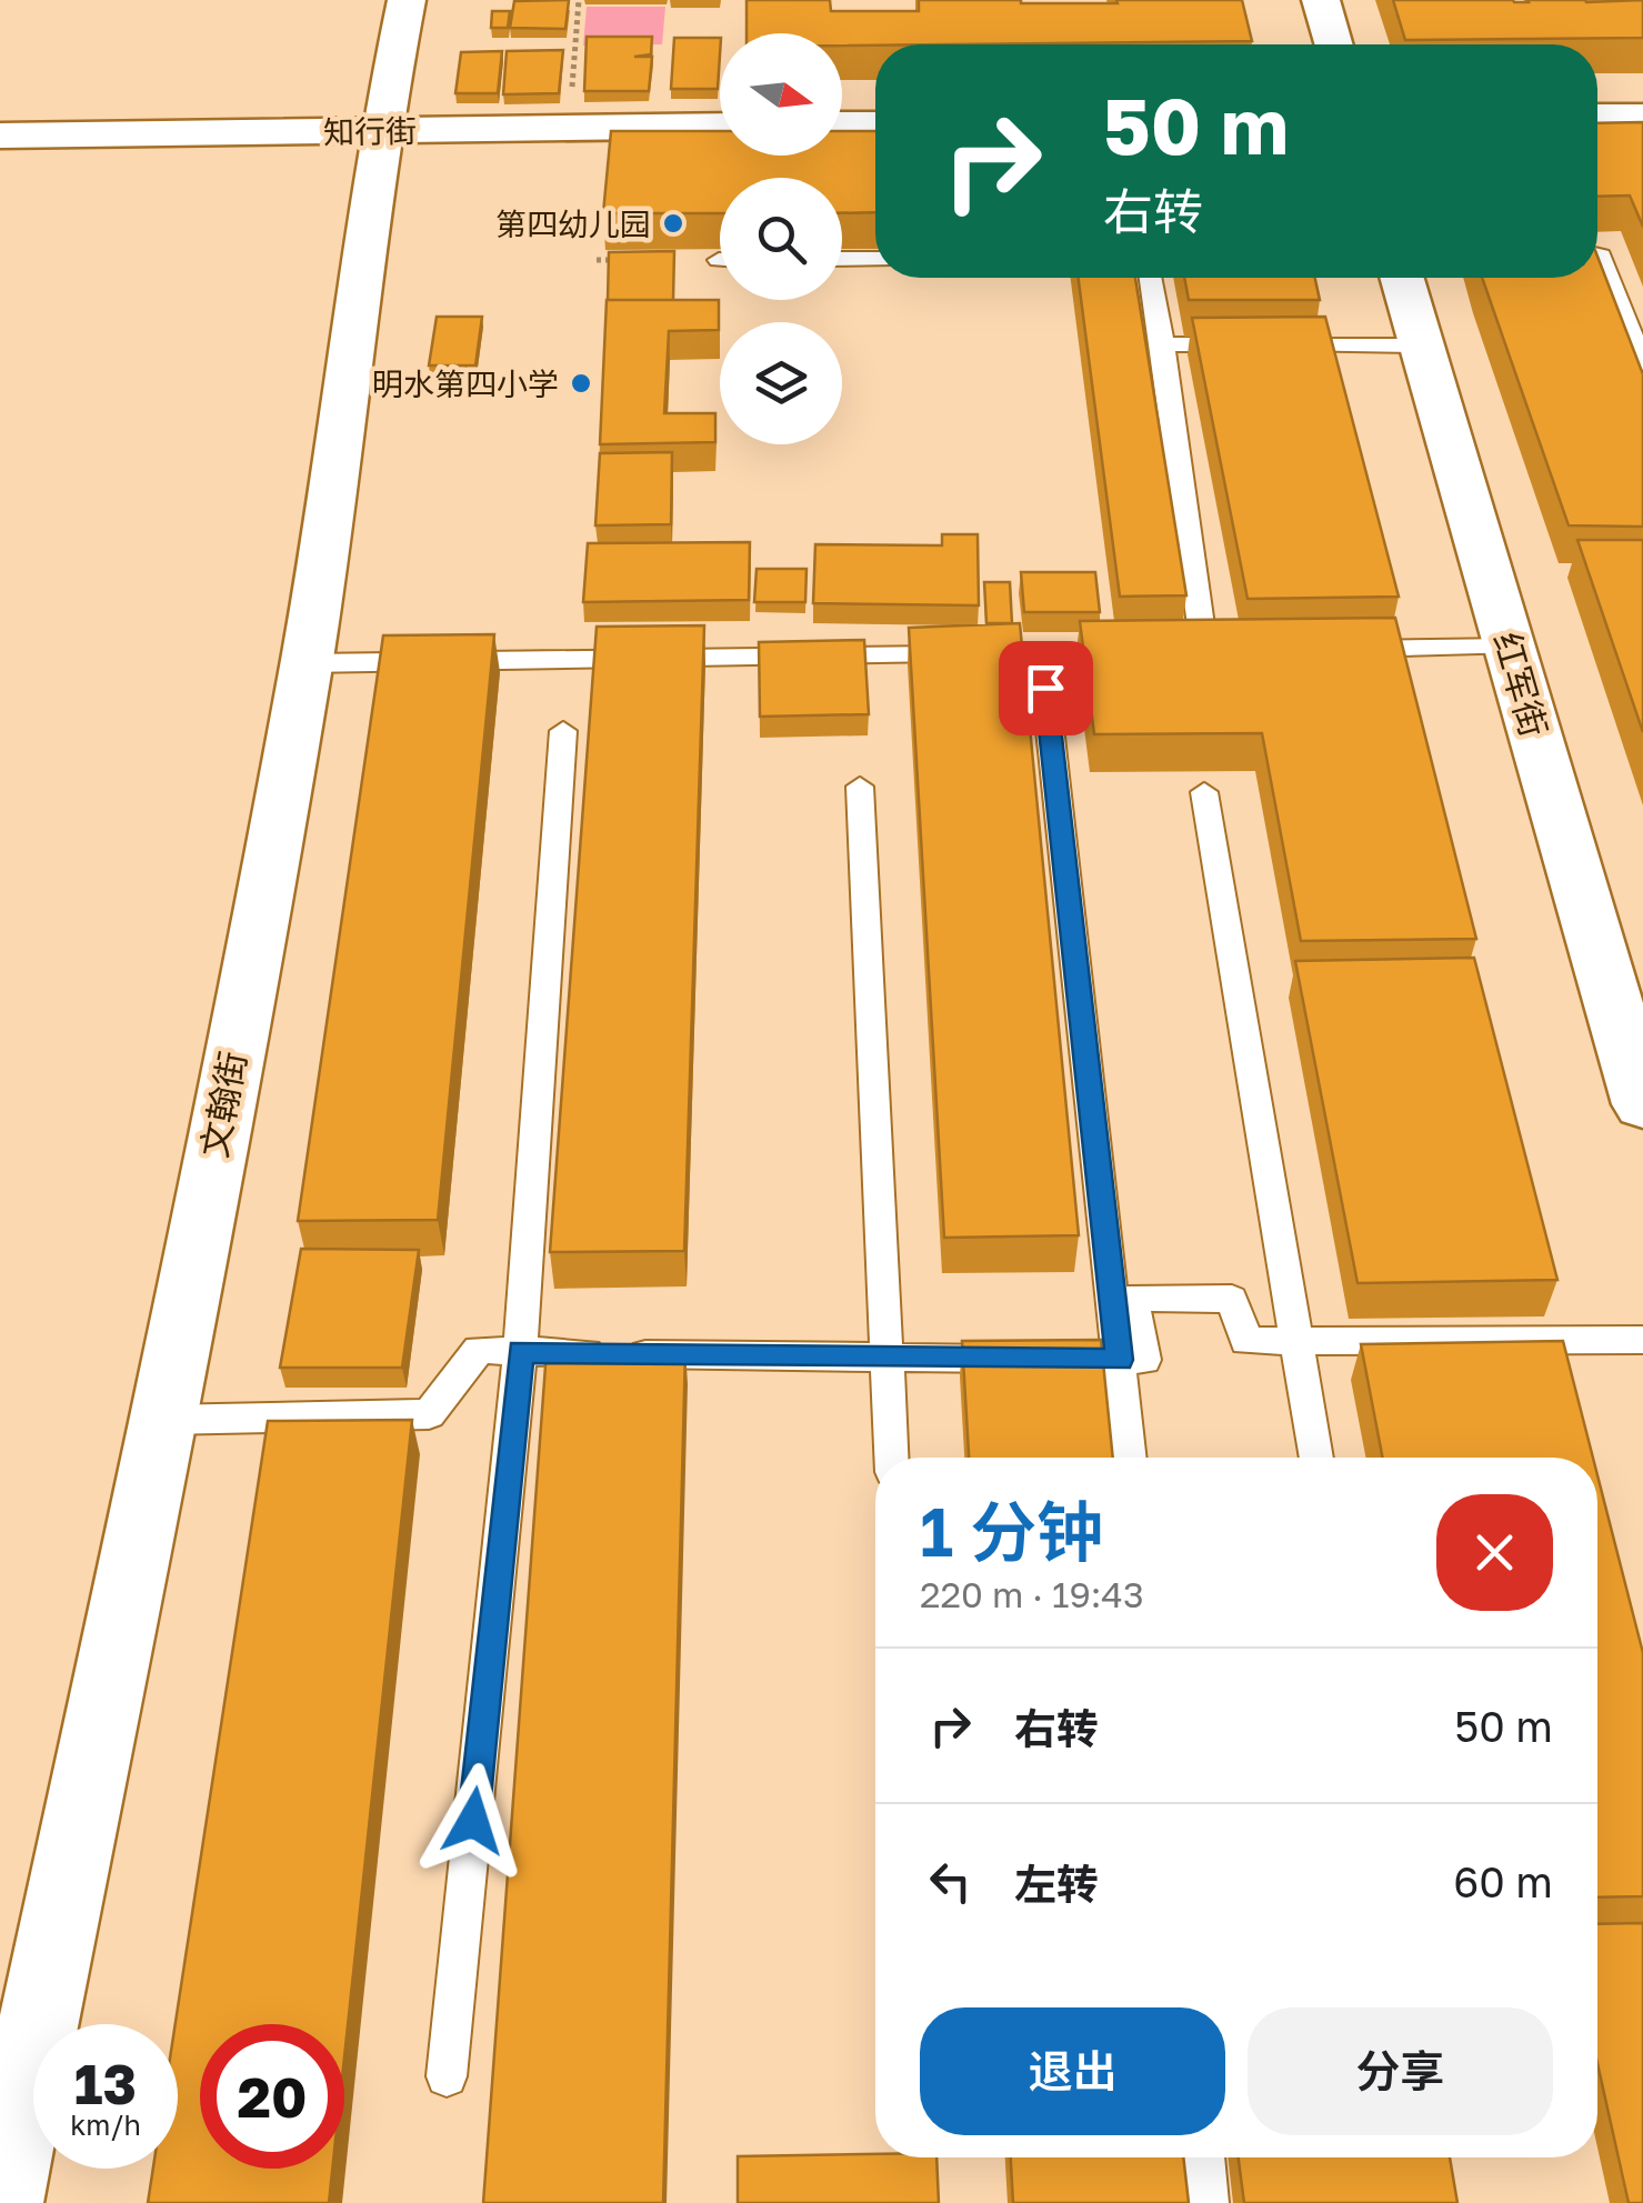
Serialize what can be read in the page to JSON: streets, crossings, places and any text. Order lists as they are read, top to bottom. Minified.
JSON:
{"streets":{"street":["知行街","红军街","文翰街"]},"crossings":[["知行街","文翰街"]],"places":["第四幼儿园","明水第四小学"],"north":"right","page":{"turn":["50 m","右转"],"heading":["1 分钟","220 m · 19:43"],"list":[{"name":"右转","value":"50 m"},{"name":"左转","value":"60 m"}],"buttons":["退出","分享"],"speed":"13 km/h","limit":"20"}}
